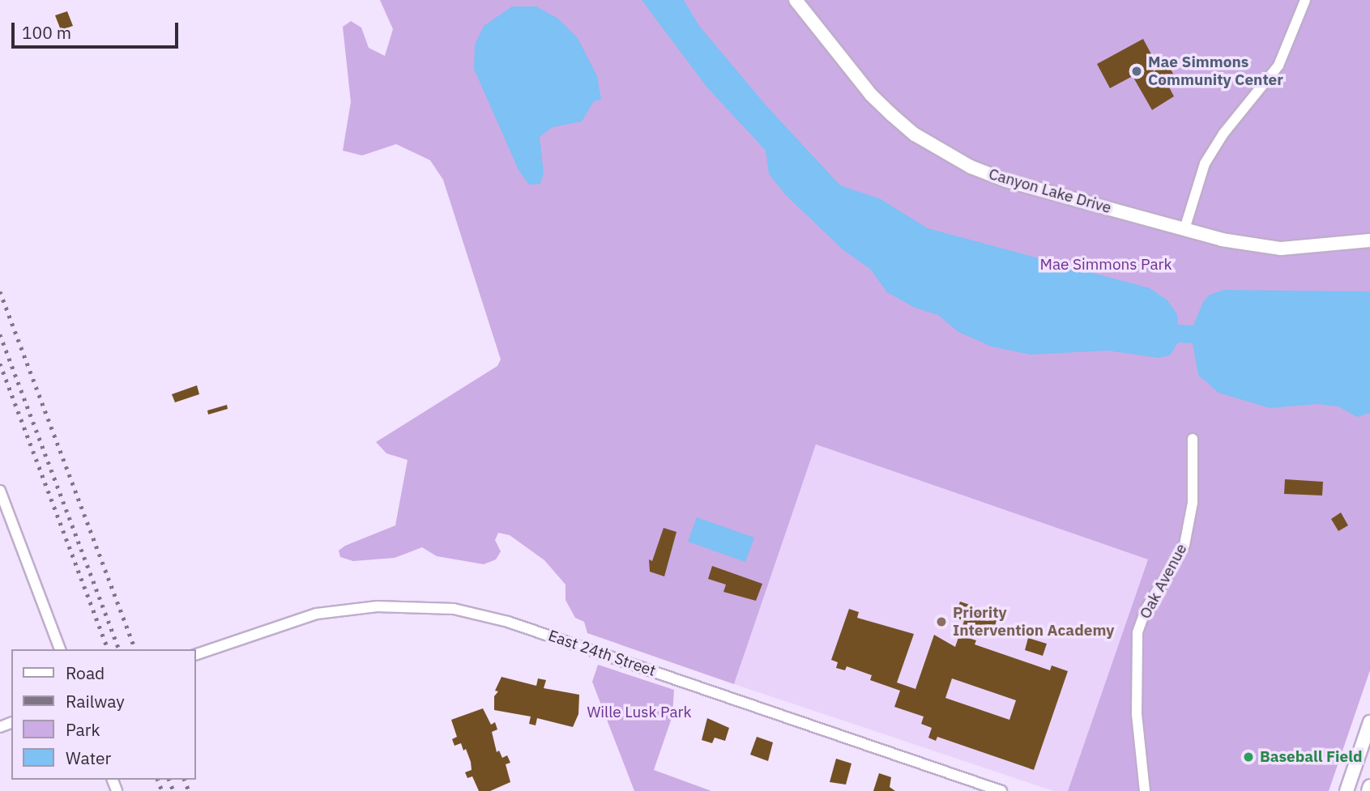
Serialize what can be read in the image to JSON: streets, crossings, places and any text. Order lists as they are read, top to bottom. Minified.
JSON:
{"streets":{"street":["Canyon Lake Drive","Oak Avenue","East 24th Street"]},"parks":["Mae Simmons Park","Wille Lusk Park"],"places":["Mae Simmons Community Center","Priority Intervention Academy","Baseball Field"],"legend":["Road","Railway","Park","Water"],"scale_bar":"100 m"}
